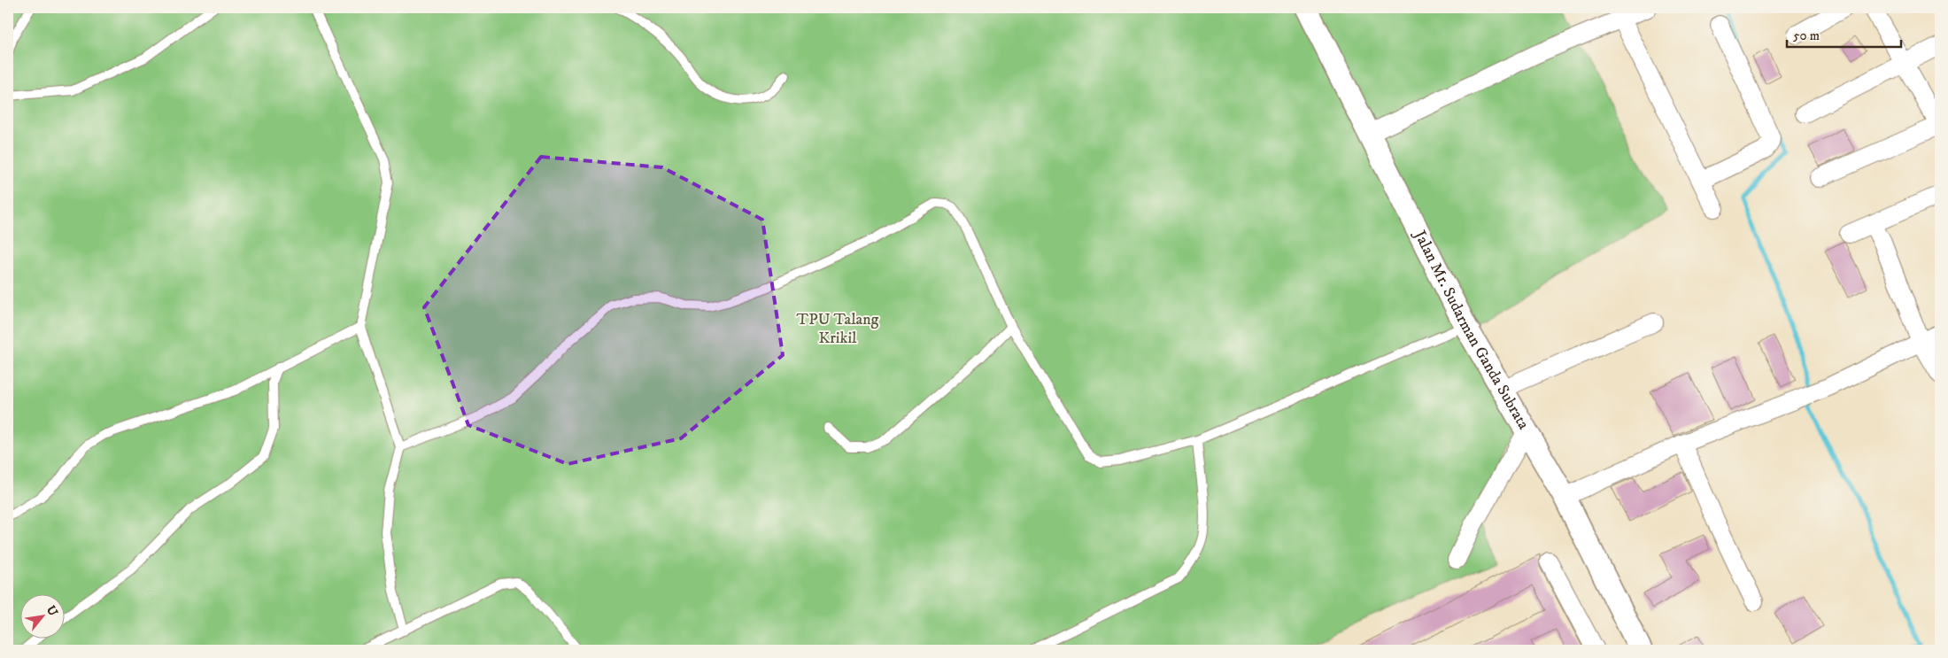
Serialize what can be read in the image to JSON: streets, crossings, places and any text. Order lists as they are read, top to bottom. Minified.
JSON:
{"streets":{"street":["Jalan Mr. Sudarman Ganda Subrata"]},"parks":["TPU Talang Krikil"],"scale_bar":"50 m","north":"top right"}
